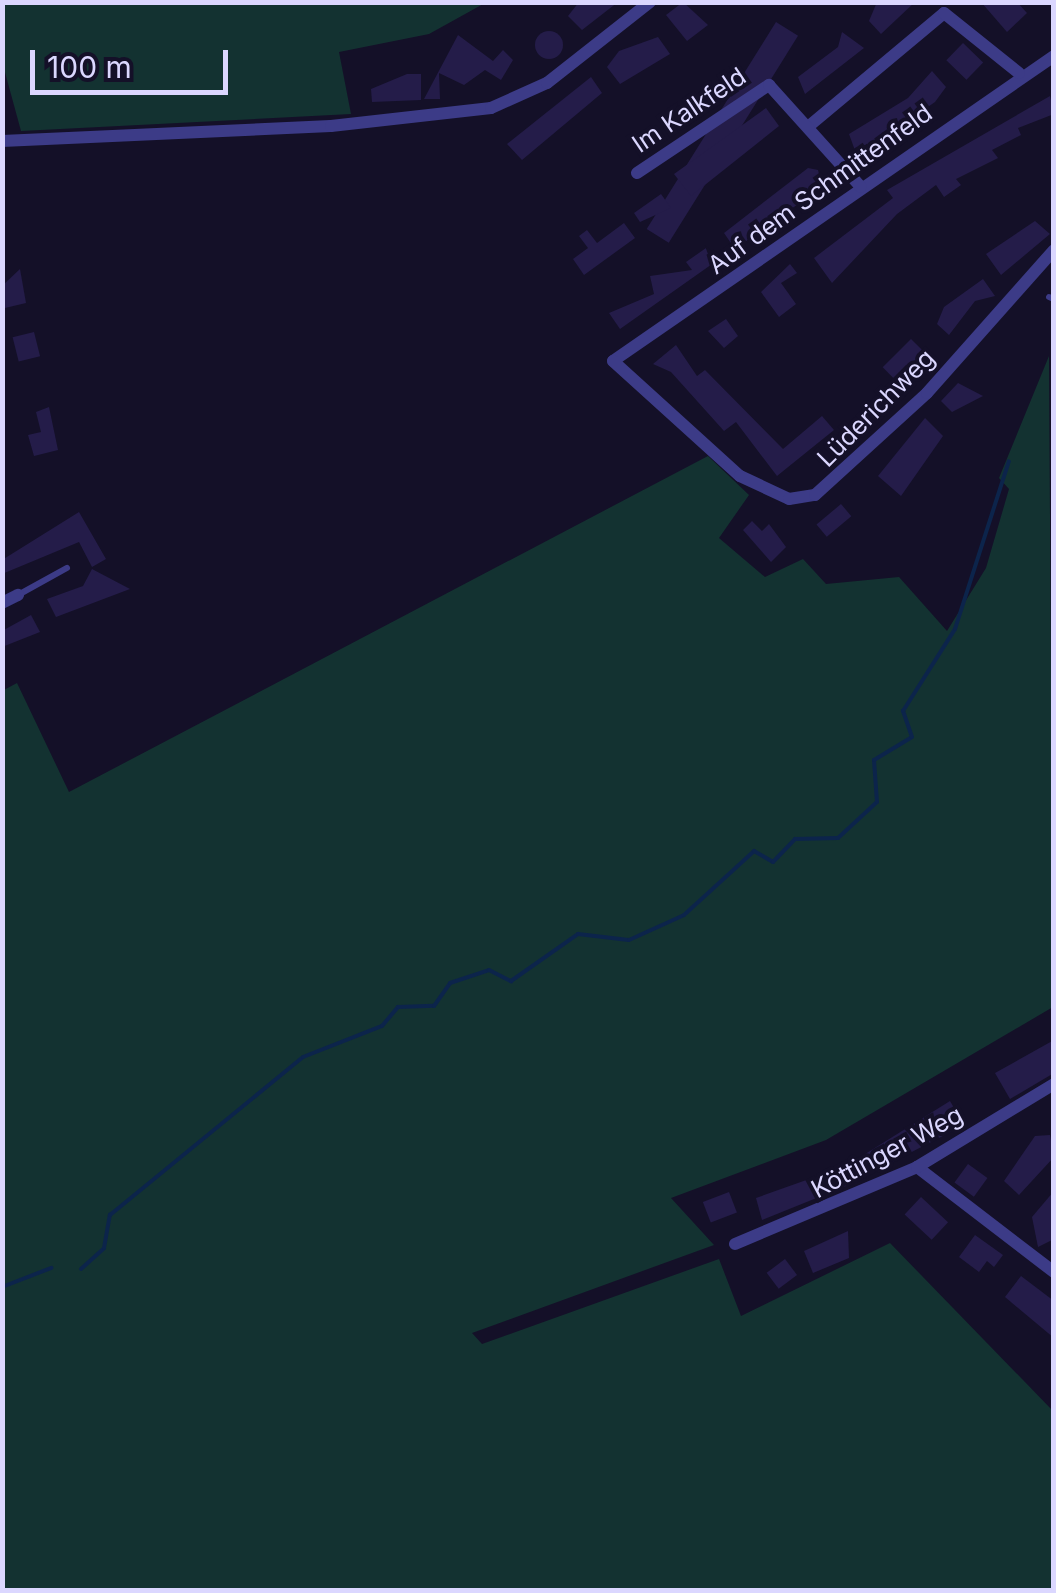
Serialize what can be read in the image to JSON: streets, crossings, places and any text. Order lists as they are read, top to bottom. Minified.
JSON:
{"streets":{"street":["Im Kalkfeld","Auf dem Schmittenfeld","Lüderichweg","Köttinger Weg"]},"crossings":[["Im Kalkfeld","Auf dem Schmittenfeld"],["Auf dem Schmittenfeld","Lüderichweg"]],"scale_bar":"100 m"}
